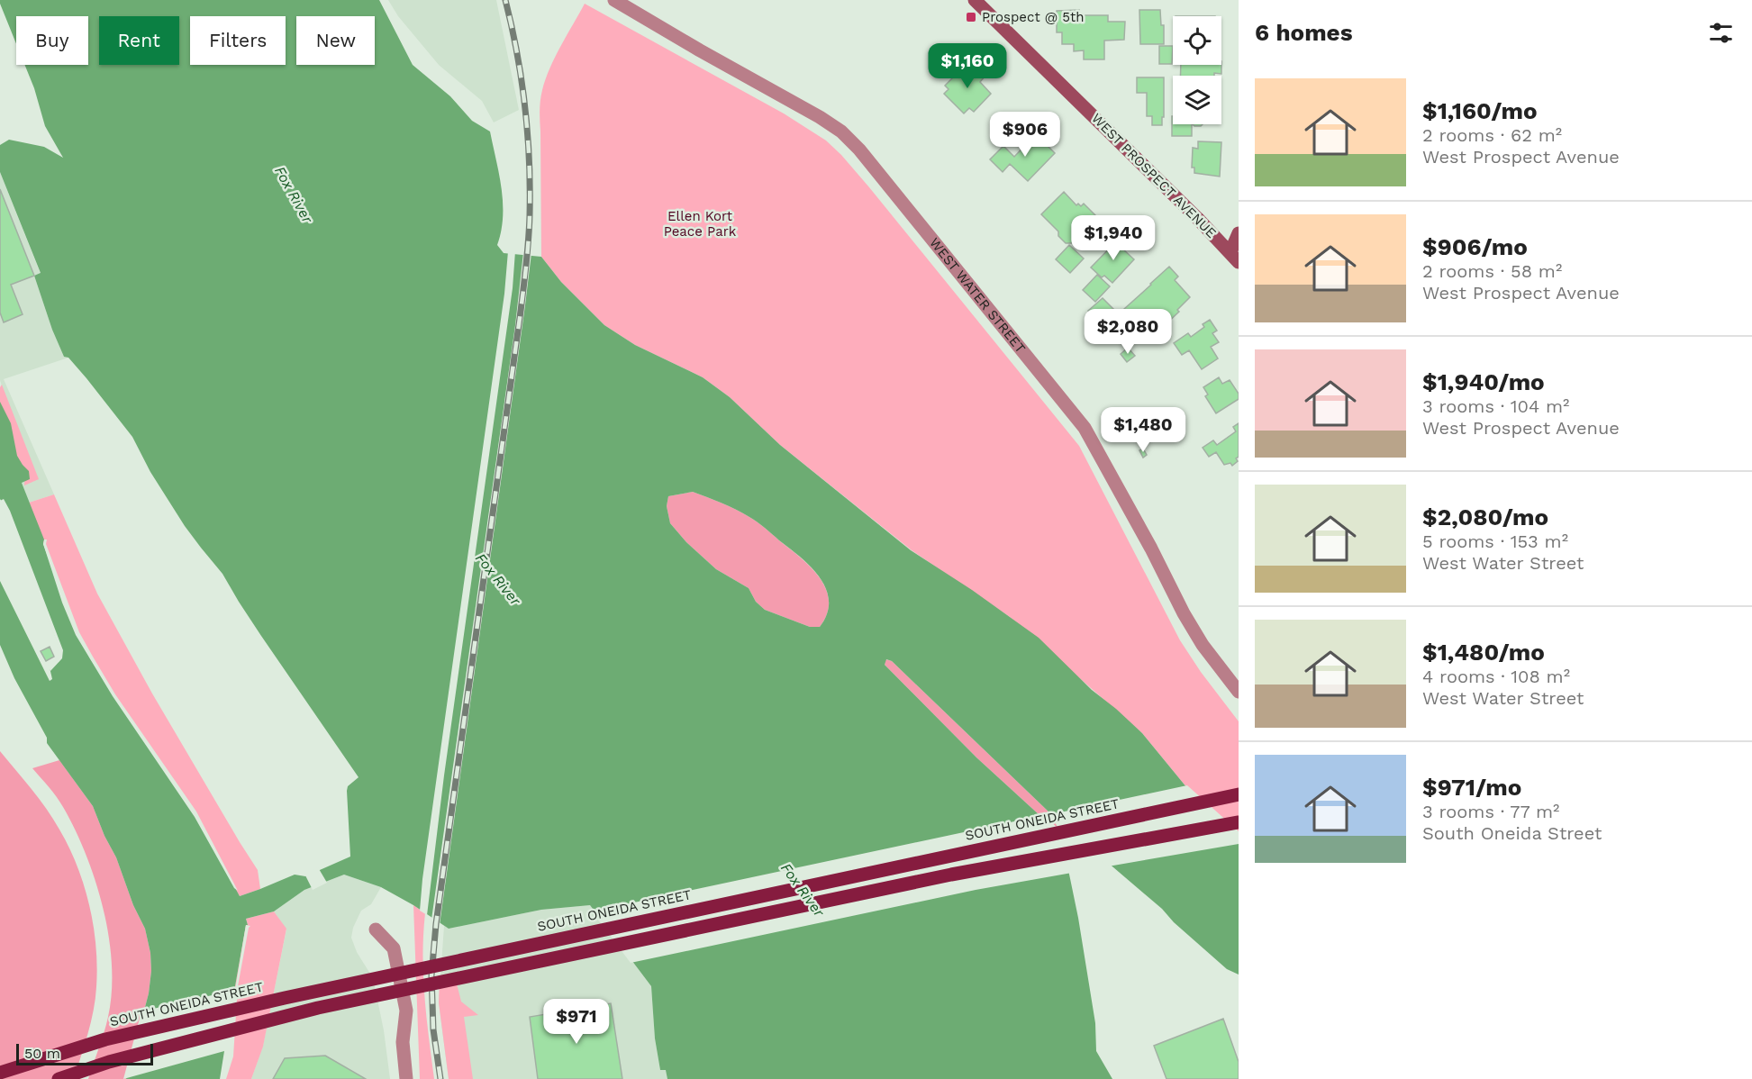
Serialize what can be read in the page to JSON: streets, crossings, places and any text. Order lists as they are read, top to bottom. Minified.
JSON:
{"streets":{"main road":["WEST PROSPECT AVENUE","SOUTH ONEIDA STREET"],"street":["WEST WATER STREET"]},"water":["Fox River"],"parks":["Ellen Kort Peace Park"],"places":{"transit":["Prospect @ 5th"]},"scale_bar":"50 m","page":{"heading":"6 homes","chip":["Buy","Rent","Filters","New"],"price":["$1,160","$906","$1,940","$2,080","$1,480","$971"],"list":[{"name":"$1,160/mo","note":"2 rooms · 62 m² · West Prospect Avenue"},{"name":"$906/mo","note":"2 rooms · 58 m² · West Prospect Avenue"},{"name":"$1,940/mo","note":"3 rooms · 104 m² · West Prospect Avenue"},{"name":"$2,080/mo","note":"5 rooms · 153 m² · West Water Street"},{"name":"$1,480/mo","note":"4 rooms · 108 m² · West Water Street"},{"name":"$971/mo","note":"3 rooms · 77 m² · South Oneida Street"}],"scale":"50 m"}}
